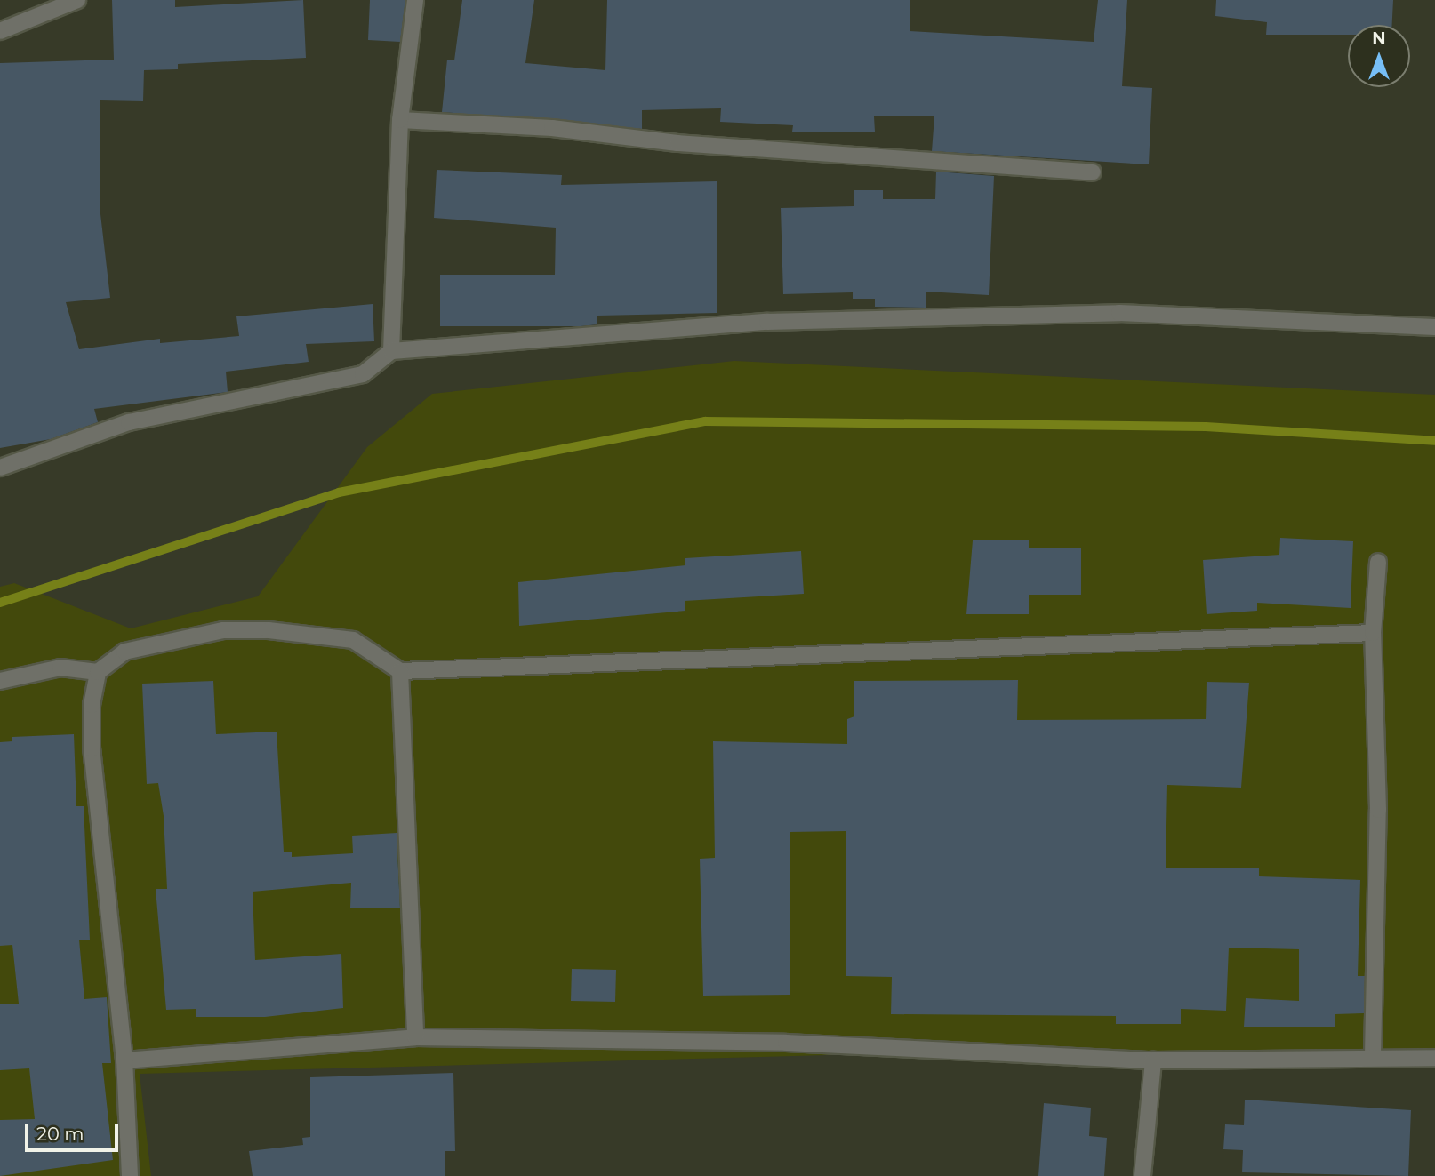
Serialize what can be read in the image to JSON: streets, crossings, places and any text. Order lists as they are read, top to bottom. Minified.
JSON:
{"scale_bar":"20 m","north":"top"}
